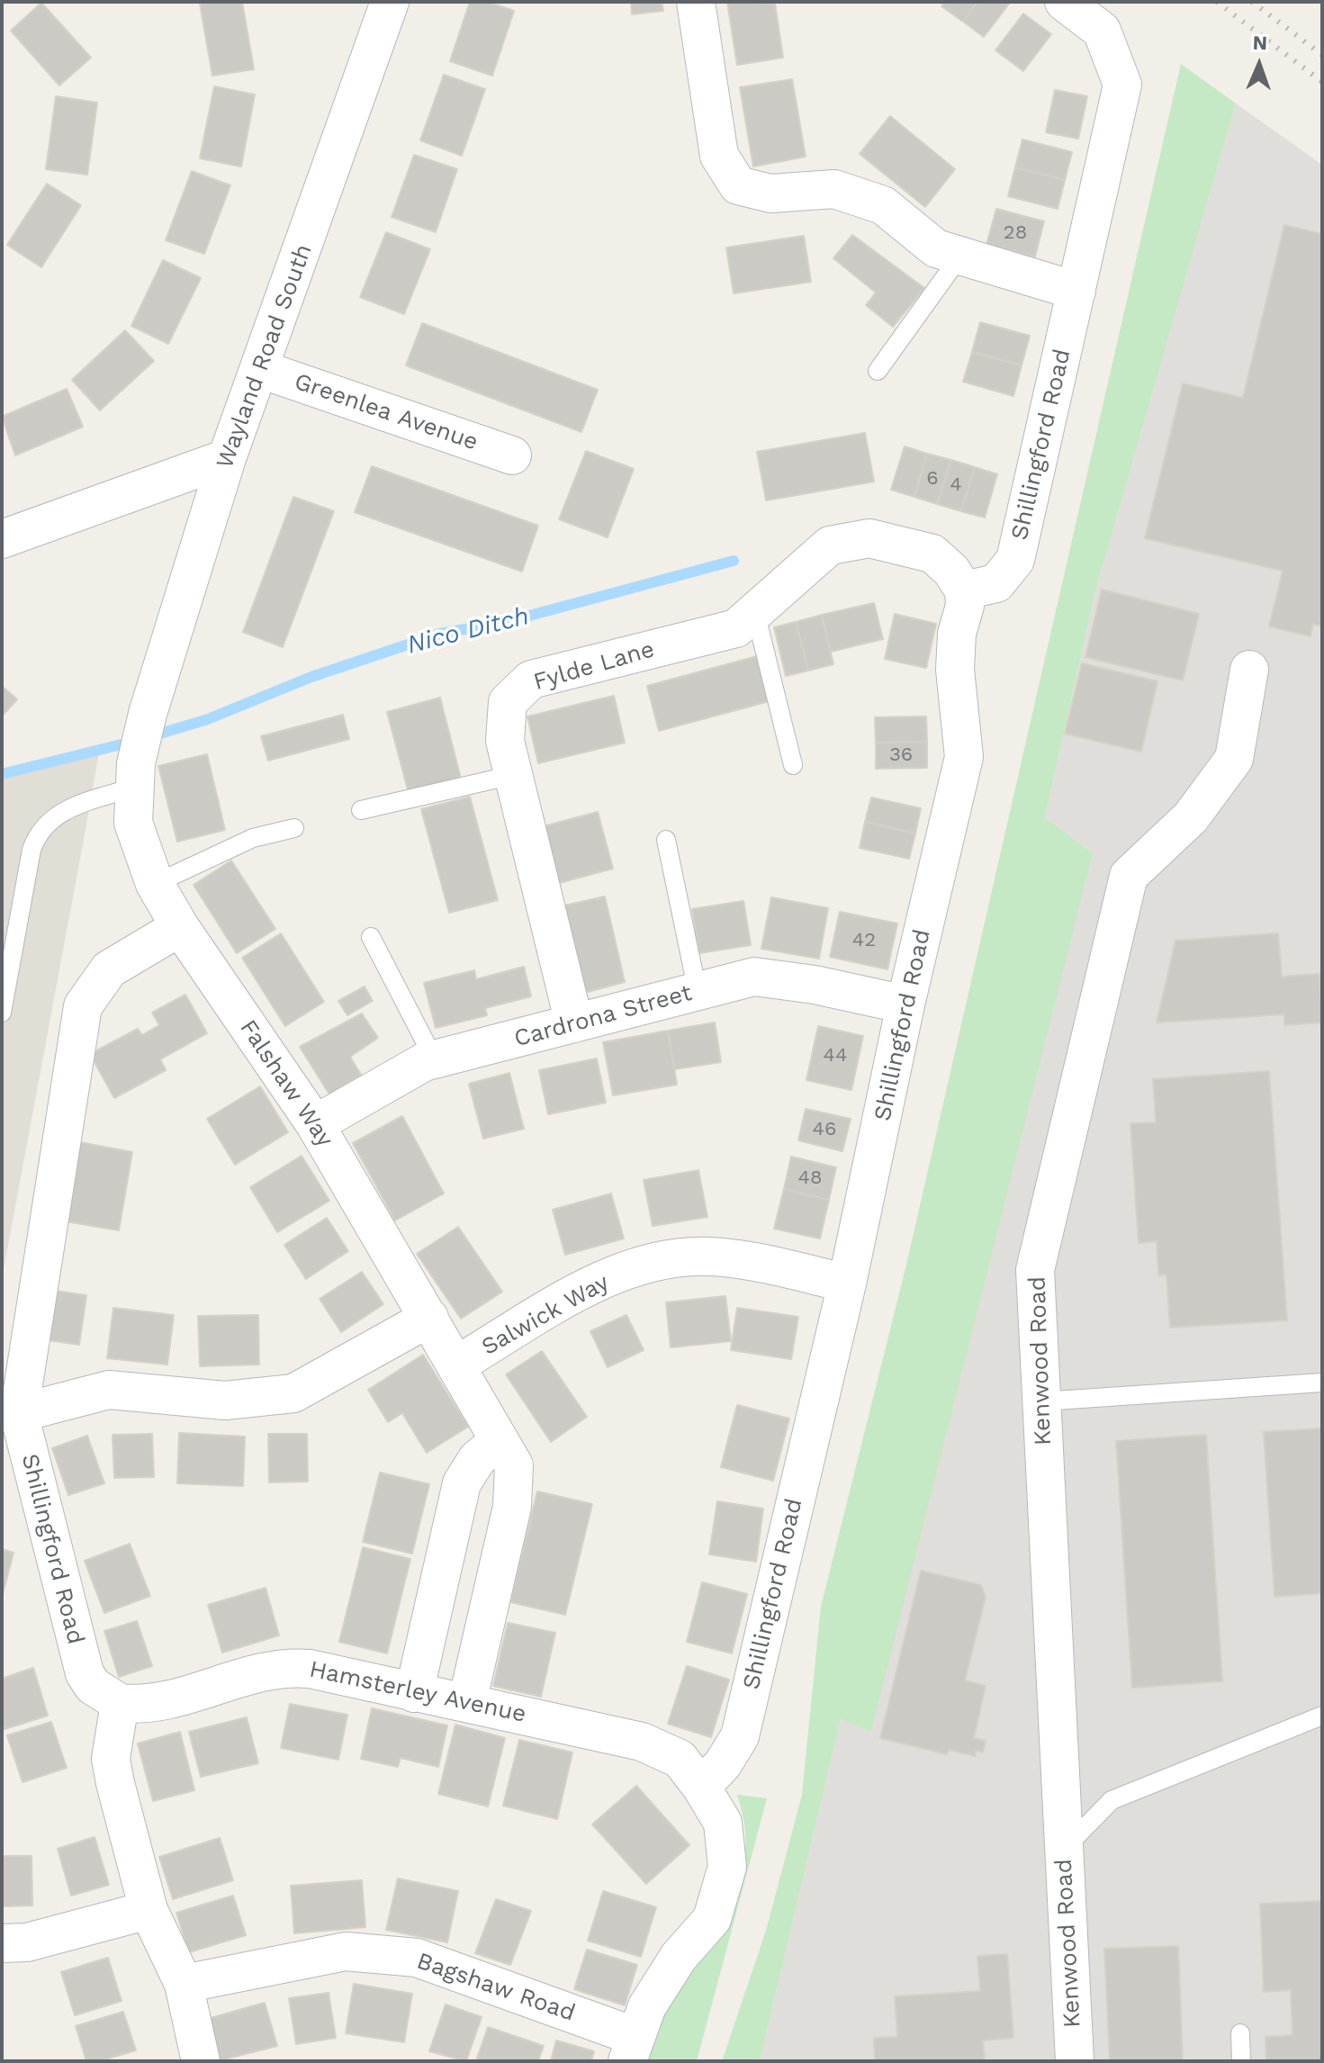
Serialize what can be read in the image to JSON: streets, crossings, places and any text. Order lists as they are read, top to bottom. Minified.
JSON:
{"streets":{"street":["Wayland Road South","Greenlea Avenue","Shillingford Road","Fylde Lane","Cardrona Street","Falshaw Way","Salwick Way","Kenwood Road","Hamsterley Avenue","Bagshaw Road"]},"crossings":[["Wayland Road South","Greenlea Avenue"],["Wayland Road South","Falshaw Way"],["Shillingford Road","Fylde Lane"],["Shillingford Road","Cardrona Street"],["Shillingford Road","Falshaw Way"],["Shillingford Road","Salwick Way"],["Shillingford Road","Hamsterley Avenue"],["Fylde Lane","Cardrona Street"],["Cardrona Street","Falshaw Way"],["Falshaw Way","Salwick Way"],["Falshaw Way","Hamsterley Avenue"]],"water":["Nico Ditch"],"house_numbers":["28","6","4","36","42","44","46","48"],"north":"top"}
